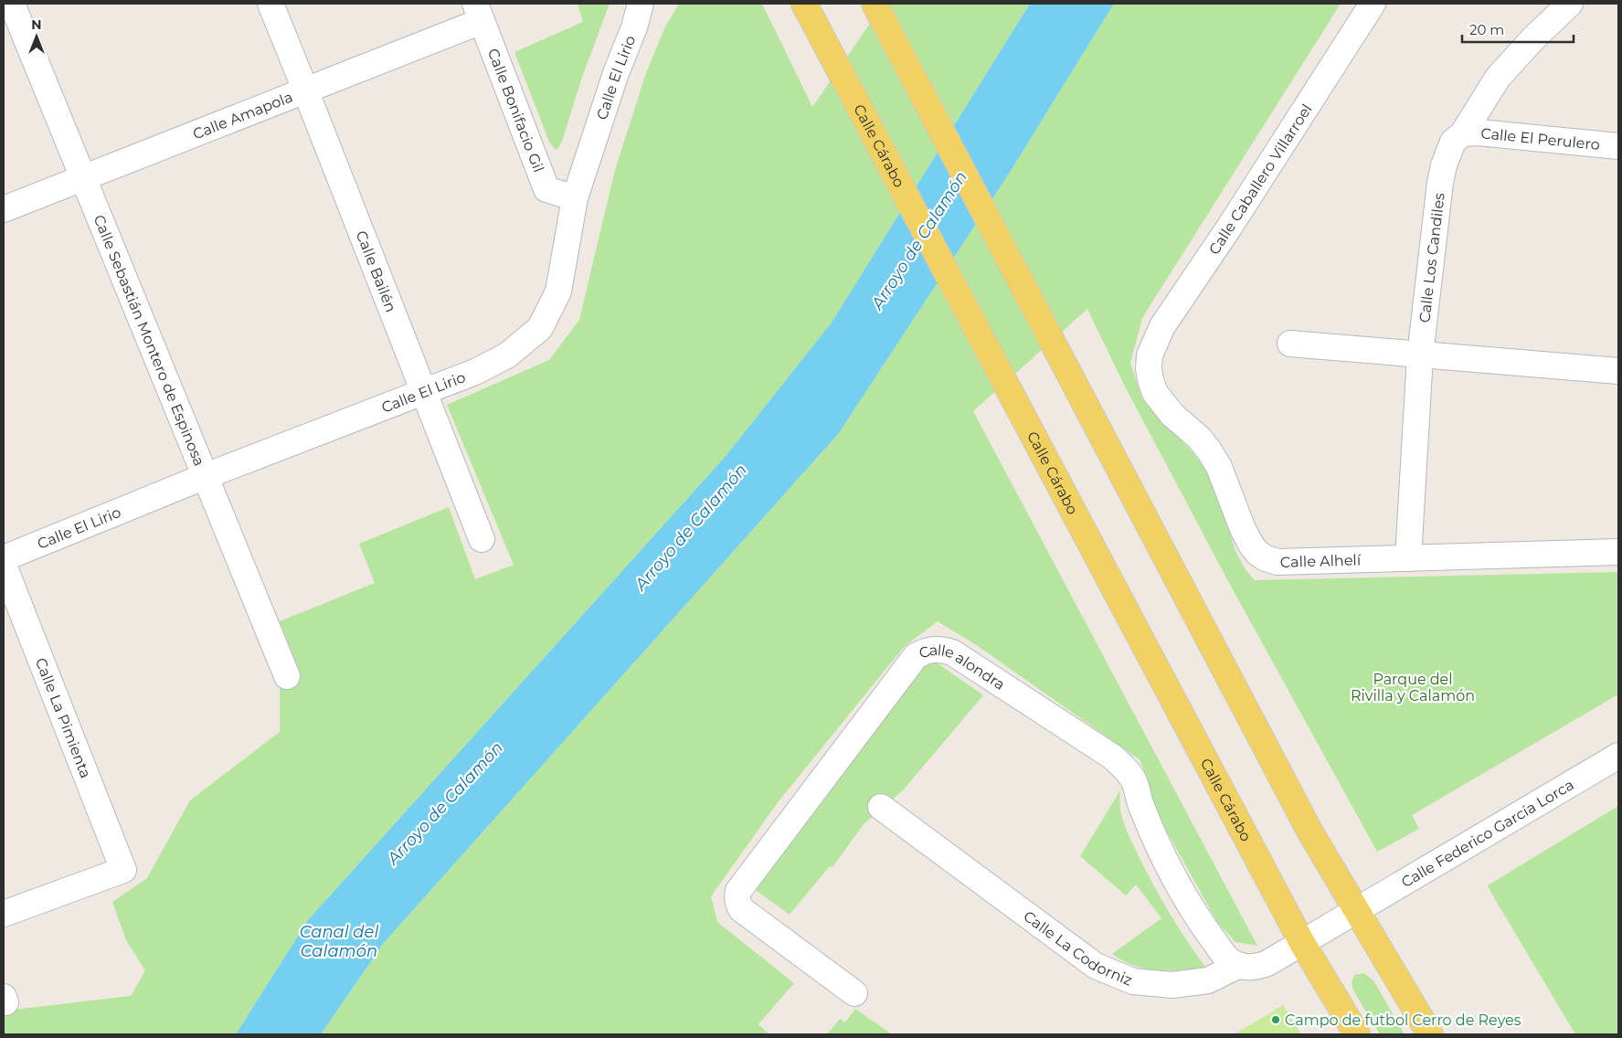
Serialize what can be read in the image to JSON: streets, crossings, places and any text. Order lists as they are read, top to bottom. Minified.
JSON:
{"streets":{"main road":["Calle Cárabo"],"street":["Calle El Lirio","Calle Bonifacio Gil","Calle Amapola","Calle El Perulero","Calle Caballero Villarroel","Calle Los Candiles","Calle Bailén","Calle Sebastián Montero de Espinosa","Calle Alhelí","Calle alondra","Calle La Pimienta","Calle Federico García Lorca","Calle La Codorniz"]},"crossings":[["Calle El Lirio","Calle Bonifacio Gil"],["Calle El Lirio","Calle Bailén"],["Calle El Lirio","Calle Sebastián Montero de Espinosa"],["Calle Bonifacio Gil","Calle Amapola"],["Calle Amapola","Calle Bailén"],["Calle Amapola","Calle Sebastián Montero de Espinosa"],["Calle El Perulero","Calle Los Candiles"],["Calle Cárabo","Calle Federico García Lorca"],["Calle Cárabo","Calle La Codorniz"],["Calle Caballero Villarroel","Calle Alhelí"],["Calle Los Candiles","Calle Alhelí"],["Calle alondra","Calle La Codorniz"],["Calle Federico García Lorca","Calle La Codorniz"]],"water":["Arroyo de Calamón","Canal del Calamón"],"parks":["Parque del Rivilla y Calamón"],"places":["Campo de futbol Cerro de Reyes"],"scale_bar":"20 m","north":"top"}
